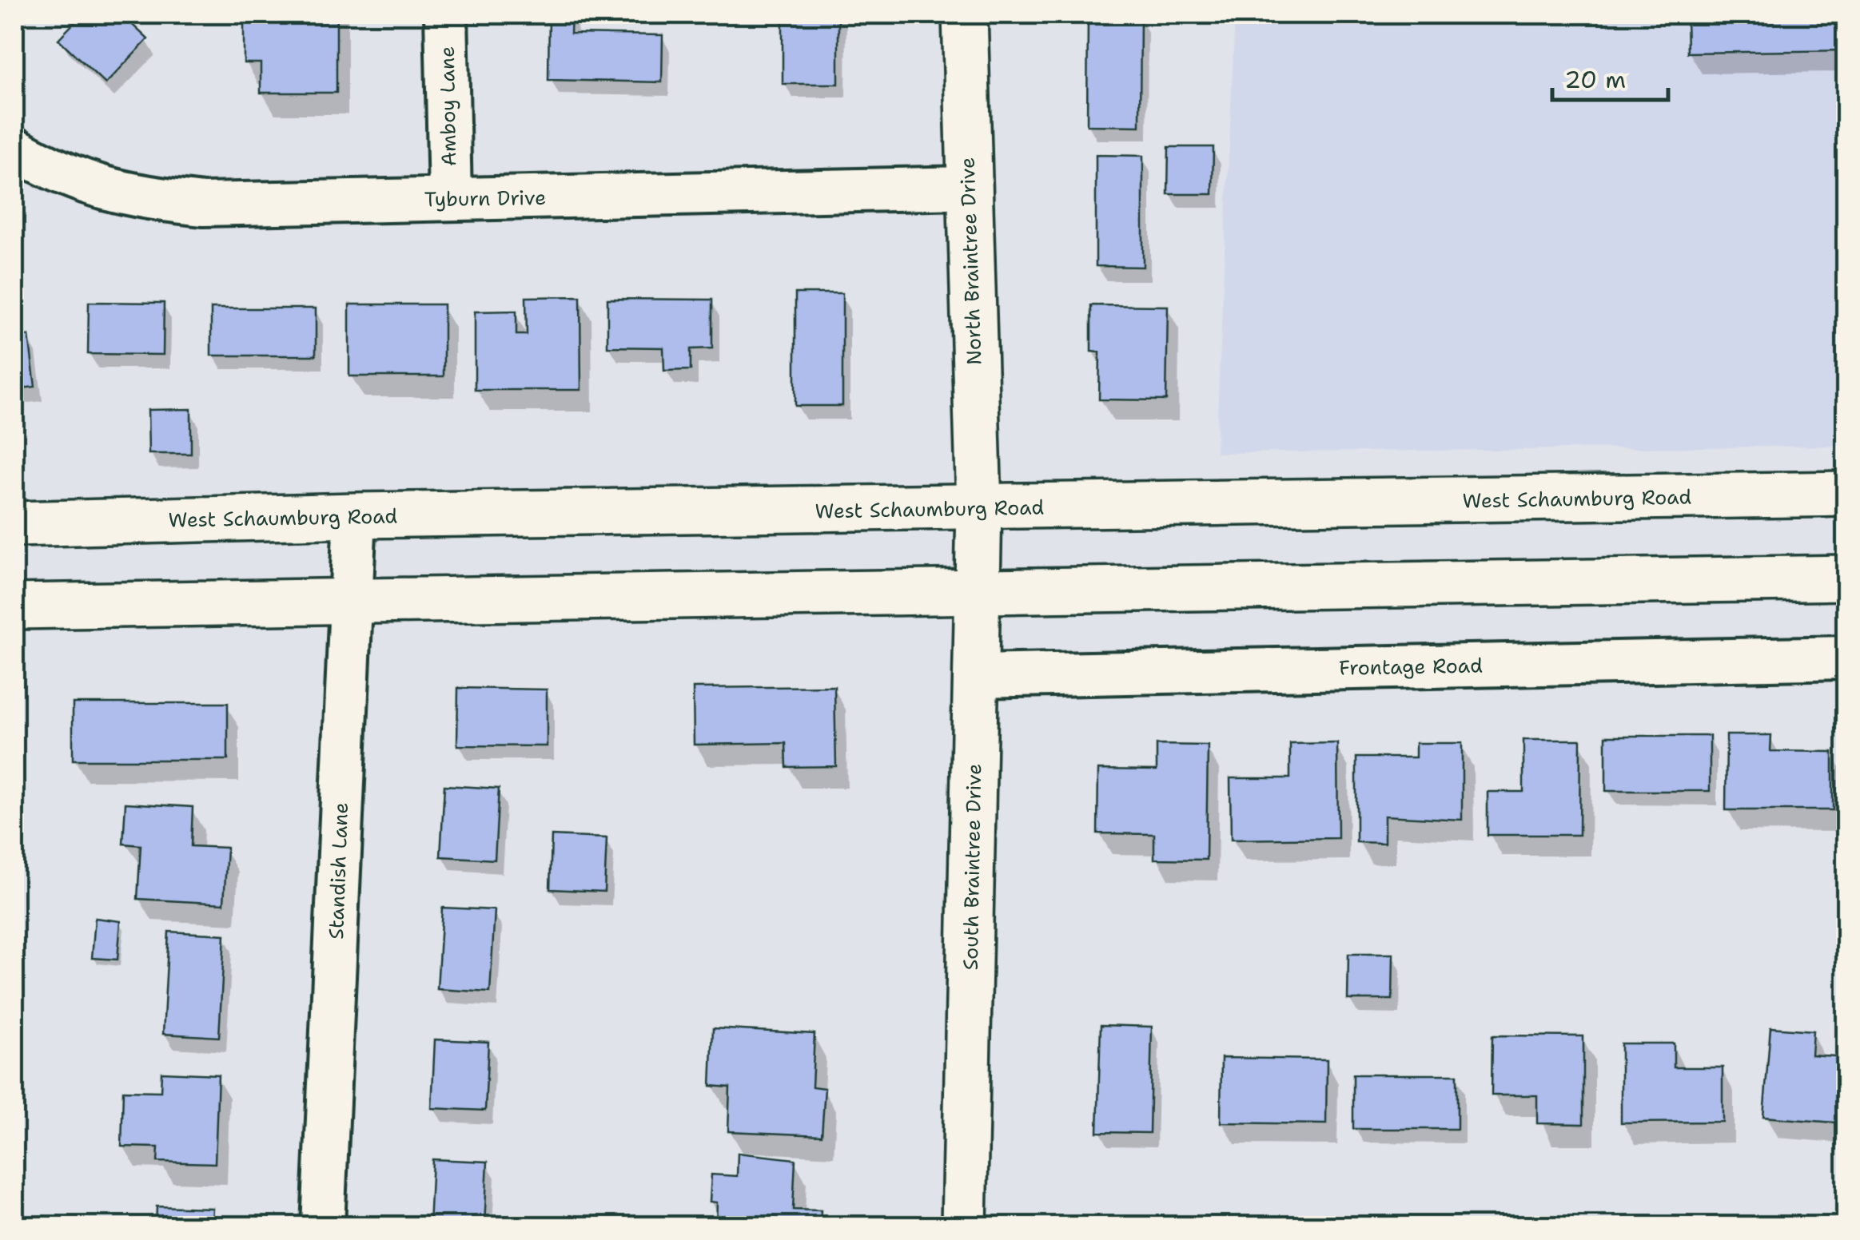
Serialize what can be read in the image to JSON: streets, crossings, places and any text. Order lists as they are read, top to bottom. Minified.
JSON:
{"streets":{"main road":["North Braintree Drive","West Schaumburg Road","South Braintree Drive"],"street":["Amboy Lane","Tyburn Drive","Frontage Road","Standish Lane"]},"crossings":[["Amboy Lane","Tyburn Drive"],["Tyburn Drive","North Braintree Drive"],["North Braintree Drive","West Schaumburg Road"],["North Braintree Drive","South Braintree Drive"],["West Schaumburg Road","South Braintree Drive"],["West Schaumburg Road","Standish Lane"],["Frontage Road","South Braintree Drive"]],"scale_bar":"20 m"}
